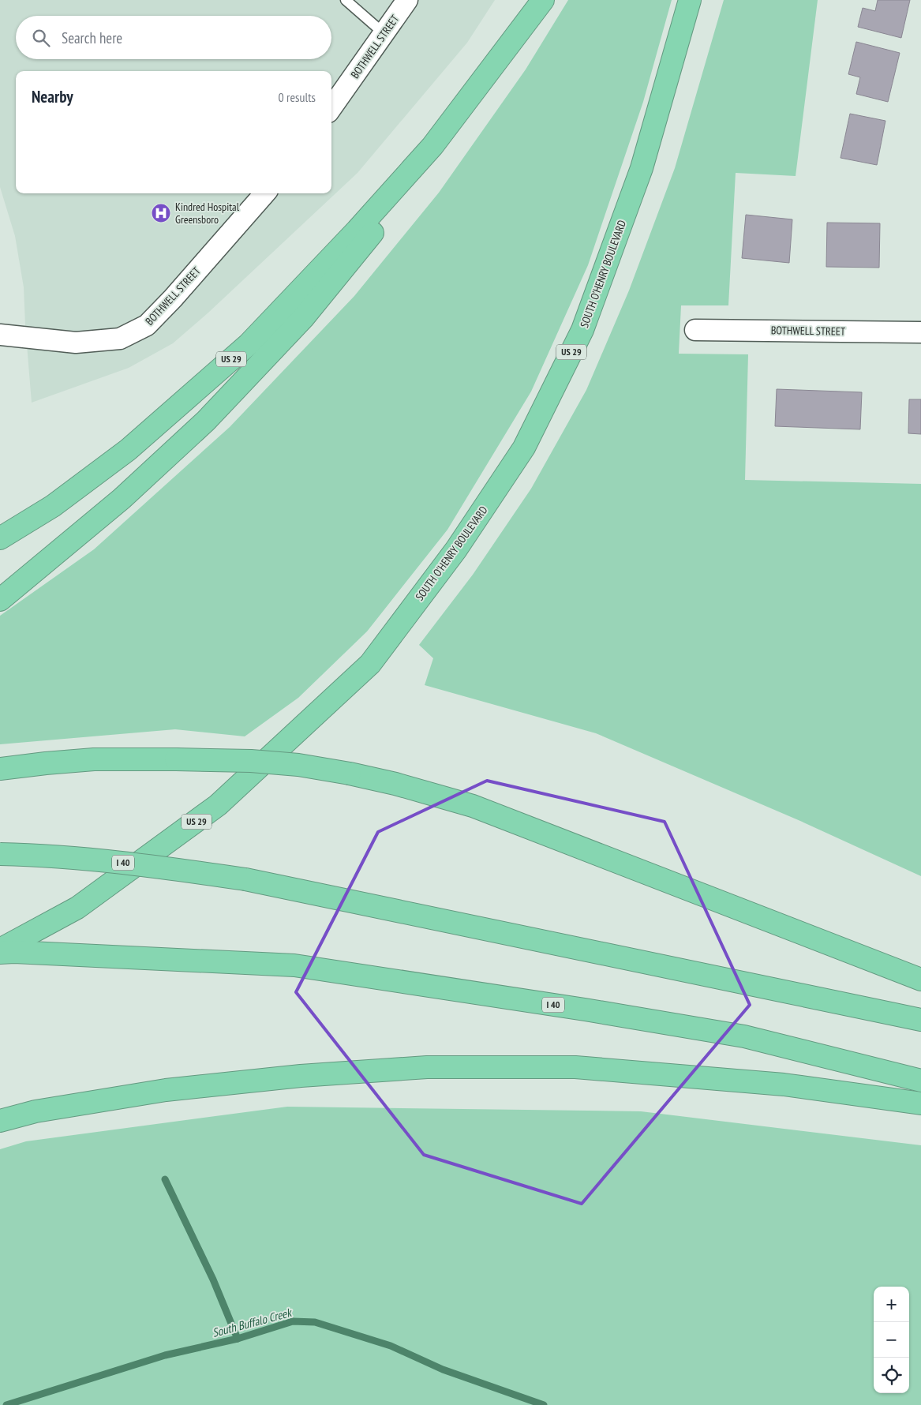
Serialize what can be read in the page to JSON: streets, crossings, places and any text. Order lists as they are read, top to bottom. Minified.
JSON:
{"streets":{"highway":["SOUTH O'HENRY BOULEVARD","US 29","I 40"],"street":["BOTHWELL STREET"]},"crossings":[["SOUTH O'HENRY BOULEVARD","I 40"]],"water":["South Buffalo Creek"],"places":{"hospital":["Kindred Hospital Greensboro"]},"page":{"search":"Search here","heading":["Nearby","0 results"],"map_buttons":["+","−"]}}
